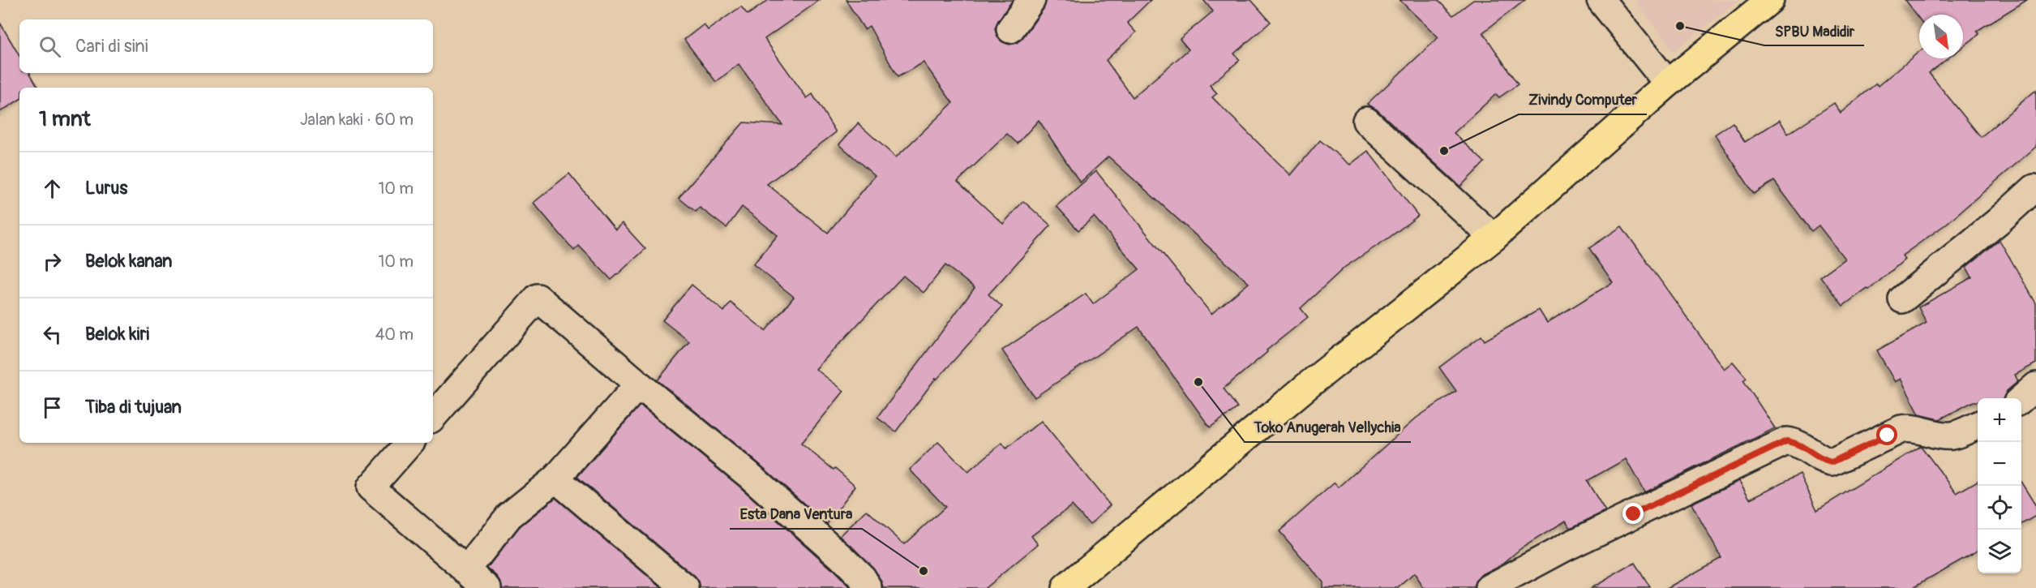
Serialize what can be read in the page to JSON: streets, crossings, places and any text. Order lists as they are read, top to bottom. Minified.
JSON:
{"places":["SPBU Madidir","Zivindy Computer","Toko Anugerah Vellychia","Esta Dana Ventura"],"north":"bottom right","page":{"search":"Cari di sini","heading":["1 mnt","Jalan kaki · 60 m"],"list":[["Lurus","10 m"],["Belok kanan","10 m"],["Belok kiri","40 m"],"Tiba di tujuan"],"map_buttons":["+","−"]}}
